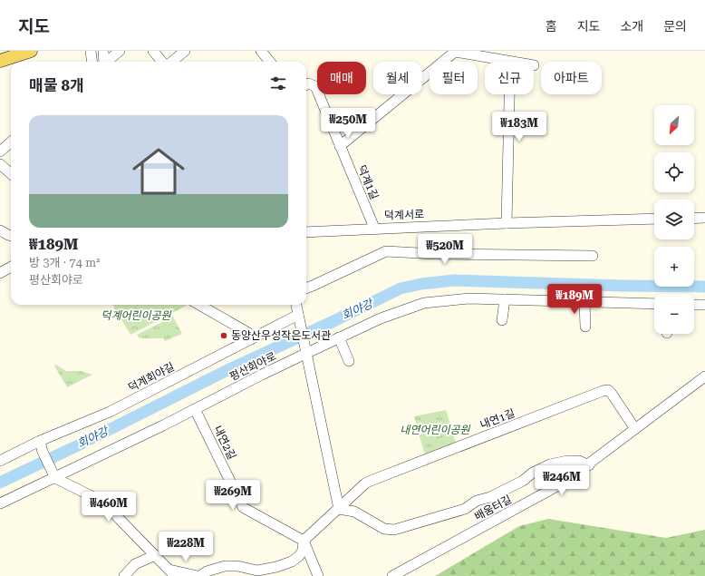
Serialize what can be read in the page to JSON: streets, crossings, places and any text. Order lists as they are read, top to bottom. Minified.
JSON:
{"streets":{"street":["덕계1길","덕계서로","평산회야로","덕계회야길","내연1길","내연2길","배움터길"]},"crossings":[["덕계1길","덕계서로"],["평산회야로","내연2길"],["내연1길","내연2길"],["내연1길","배움터길"]],"water":["회야강"],"parks":["덕계어린이공원","내연어린이공원"],"places":["동양산우성작은도서관"],"north":"bottom left","page":{"header":"지도","nav":["홈","지도","소개","문의"],"chip":["매매","월세","필터","신규","아파트"],"heading":"매물 8개","map_buttons":["+","−"],"list":[{"name":"₩189M","note":"방 3개 · 74 m² · 평산회야로"}],"price":["₩250M","₩183M","₩520M","₩189M","₩246M","₩269M","₩460M","₩228M"]}}
